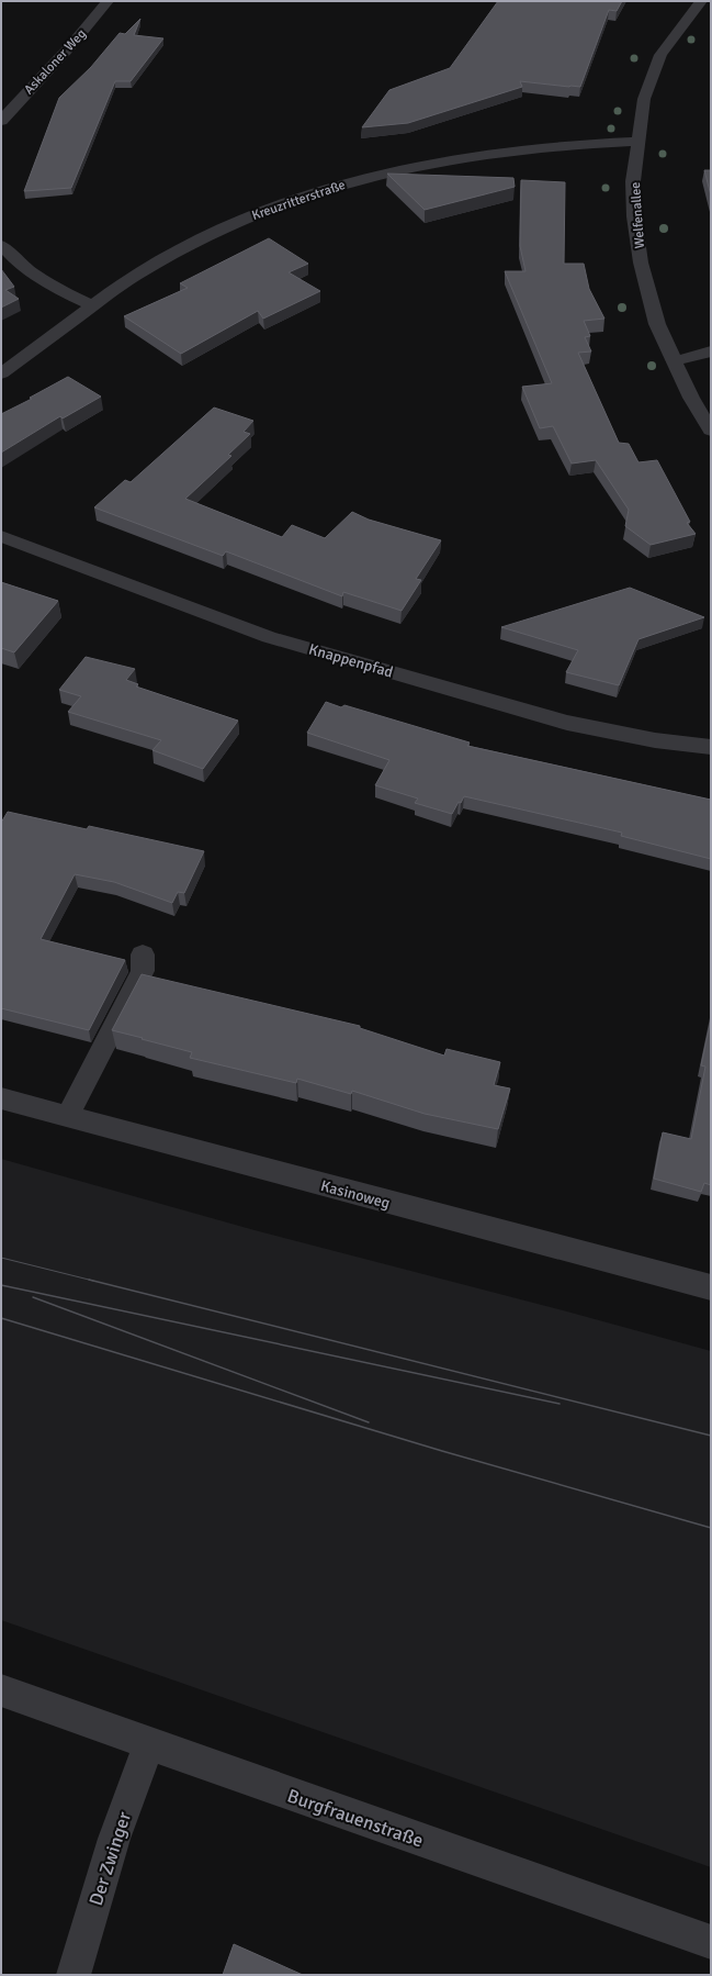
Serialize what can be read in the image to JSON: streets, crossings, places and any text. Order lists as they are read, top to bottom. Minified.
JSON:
{"streets":{"street":["Askaloner Weg","Kreuzritterstraße","Welfenallee","Knappenpfad","Kasinoweg","Burgfrauenstraße","Der Zwinger"]},"crossings":[["Kreuzritterstraße","Welfenallee"],["Burgfrauenstraße","Der Zwinger"]]}
